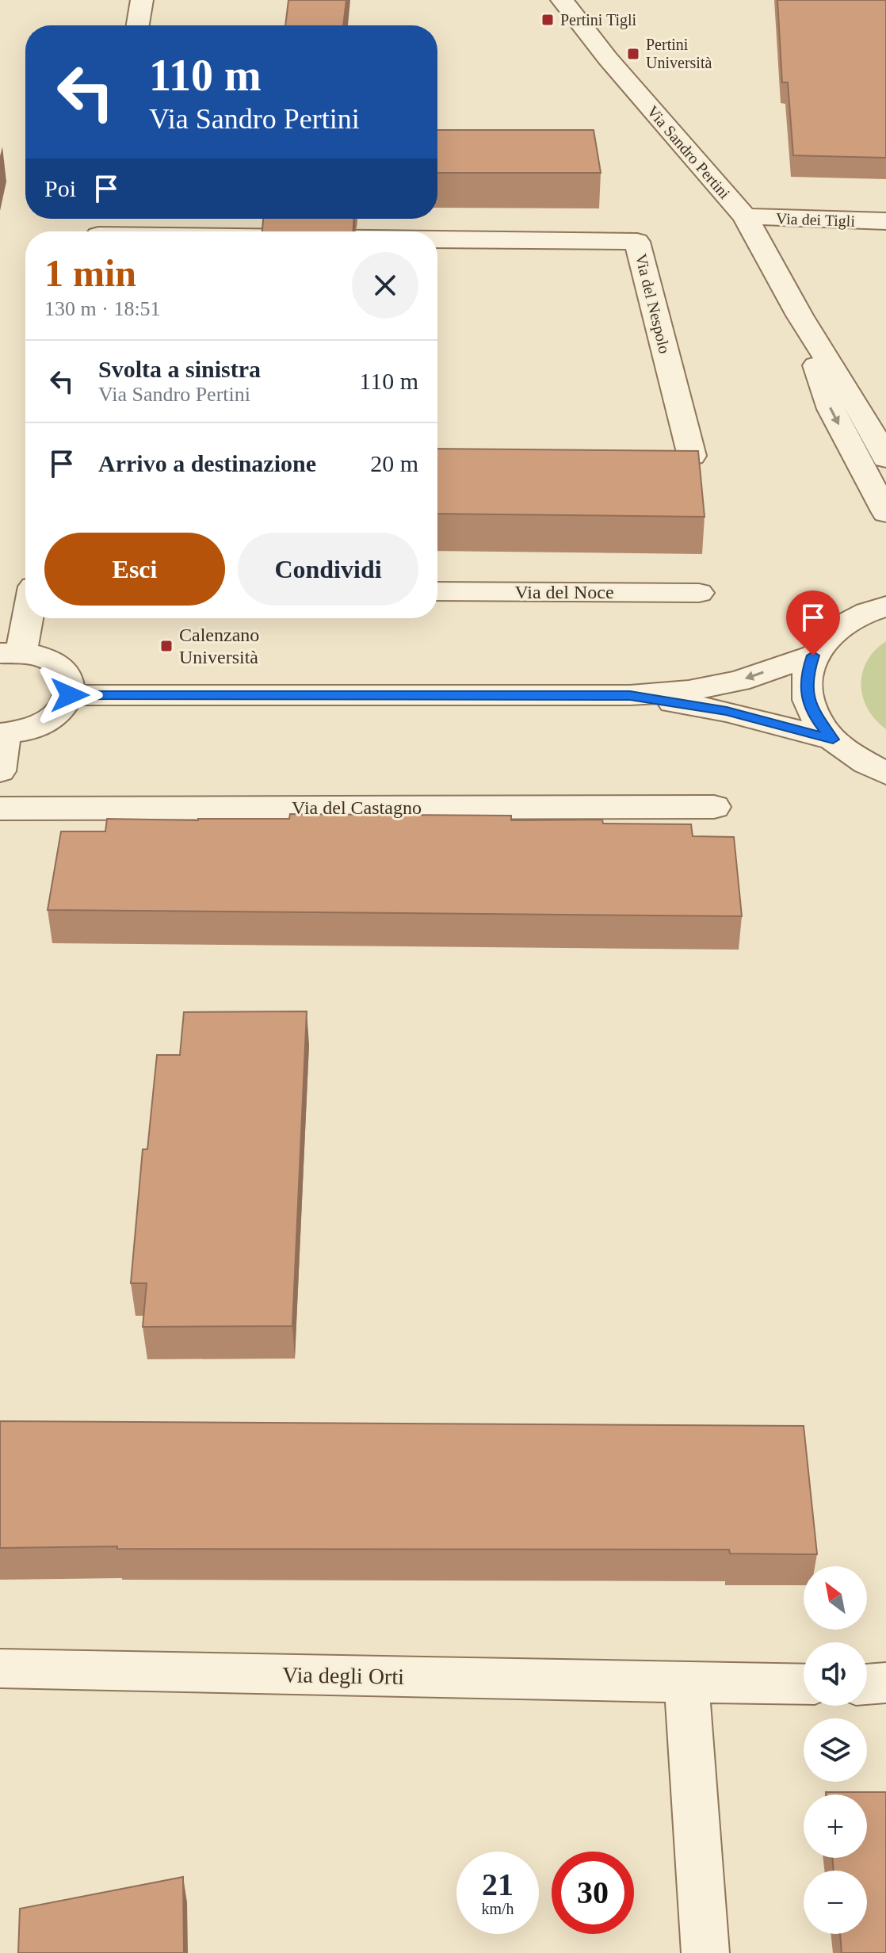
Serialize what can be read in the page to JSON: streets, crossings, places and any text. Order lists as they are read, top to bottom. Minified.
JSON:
{"streets":{"street":["Via Sandro Pertini","Via dei Tigli","Via del Nespolo","Via del Noce","Via del Castagno","Via degli Orti"]},"crossings":[["Via Sandro Pertini","Via dei Tigli"]],"places":{"transit":["Pertini Tigli","Pertini Università","Calenzano Università"]},"north":"top left","page":{"turn":["110 m","Via Sandro Pertini"],"then":"Poi","heading":["1 min","130 m · 18:51"],"list":[{"name":"Svolta a sinistra","note":"Via Sandro Pertini","value":"110 m"},{"name":"Arrivo a destinazione","value":"20 m"}],"buttons":["Esci","Condividi"],"map_buttons":["+","−"],"speed":"21 km/h","limit":"30"}}
